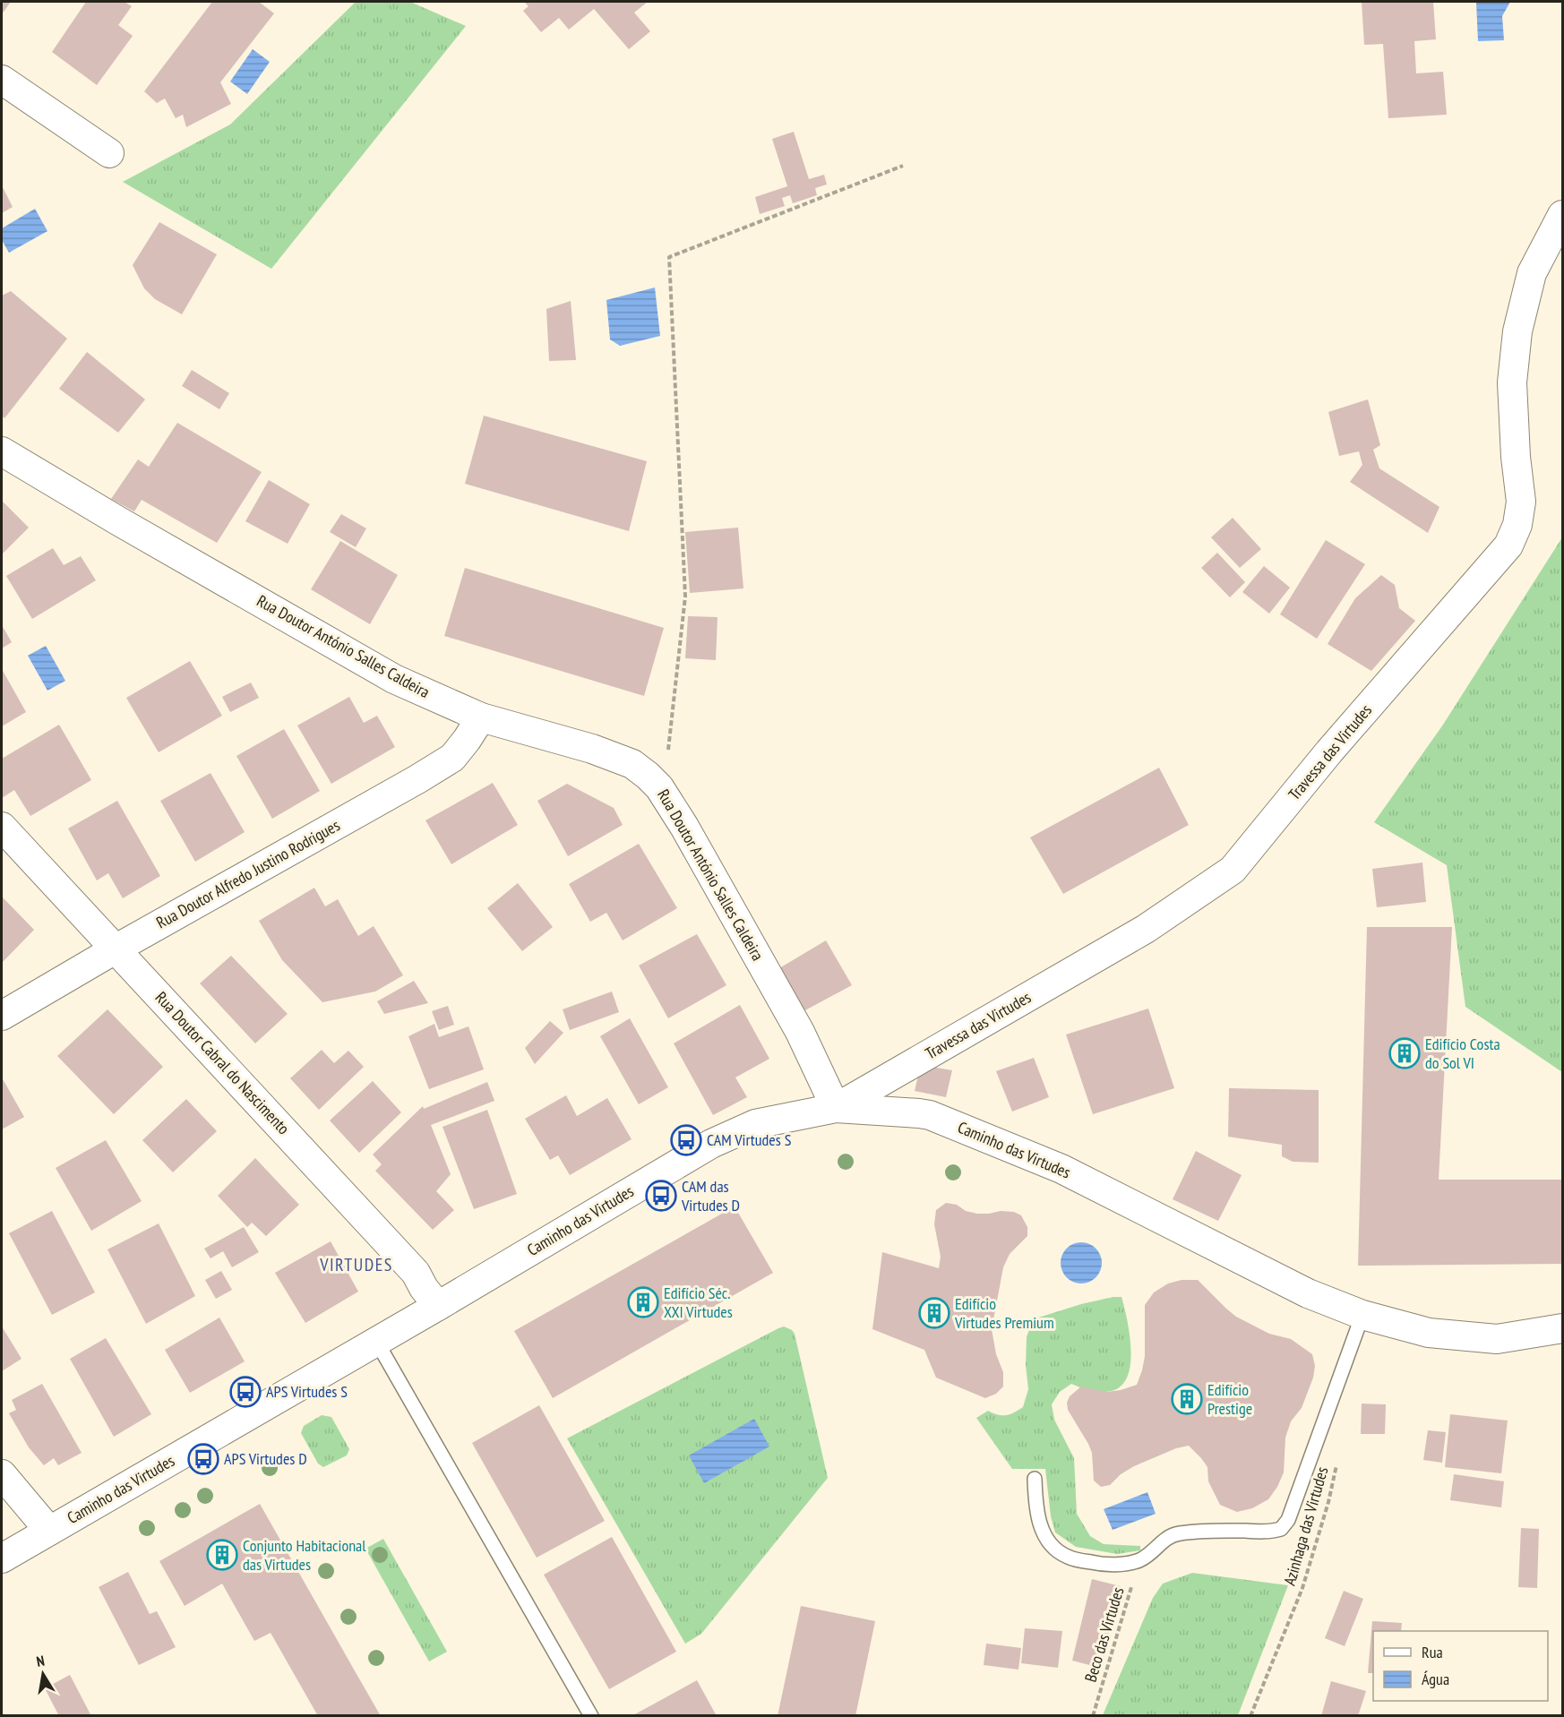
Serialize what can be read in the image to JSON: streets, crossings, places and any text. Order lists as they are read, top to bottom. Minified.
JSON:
{"streets":{"street":["Rua Doutor António Salles Caldeira","Travessa das Virtudes","Rua Doutor Alfredo Justino Rodrigues","Rua Doutor Cabral do Nascimento","Caminho das Virtudes"],"path":["Azinhaga das Virtudes","Beco das Virtudes"]},"crossings":[["Rua Doutor António Salles Caldeira","Travessa das Virtudes"],["Rua Doutor António Salles Caldeira","Rua Doutor Alfredo Justino Rodrigues"],["Rua Doutor António Salles Caldeira","Caminho das Virtudes"],["Travessa das Virtudes","Caminho das Virtudes"],["Rua Doutor Alfredo Justino Rodrigues","Rua Doutor Cabral do Nascimento"],["Rua Doutor Cabral do Nascimento","Caminho das Virtudes"]],"districts":["VIRTUDES"],"places":{"building":["Edifício Costa do Sol VI","Edifício Séc. XXI Virtudes","Edifício Virtudes Premium","Edifício Prestige","Conjunto Habitacional das Virtudes"],"bus stop":["CAM Virtudes S","CAM das Virtudes D","APS Virtudes S","APS Virtudes D"]},"legend":["Rua","Água"],"north":"top"}
